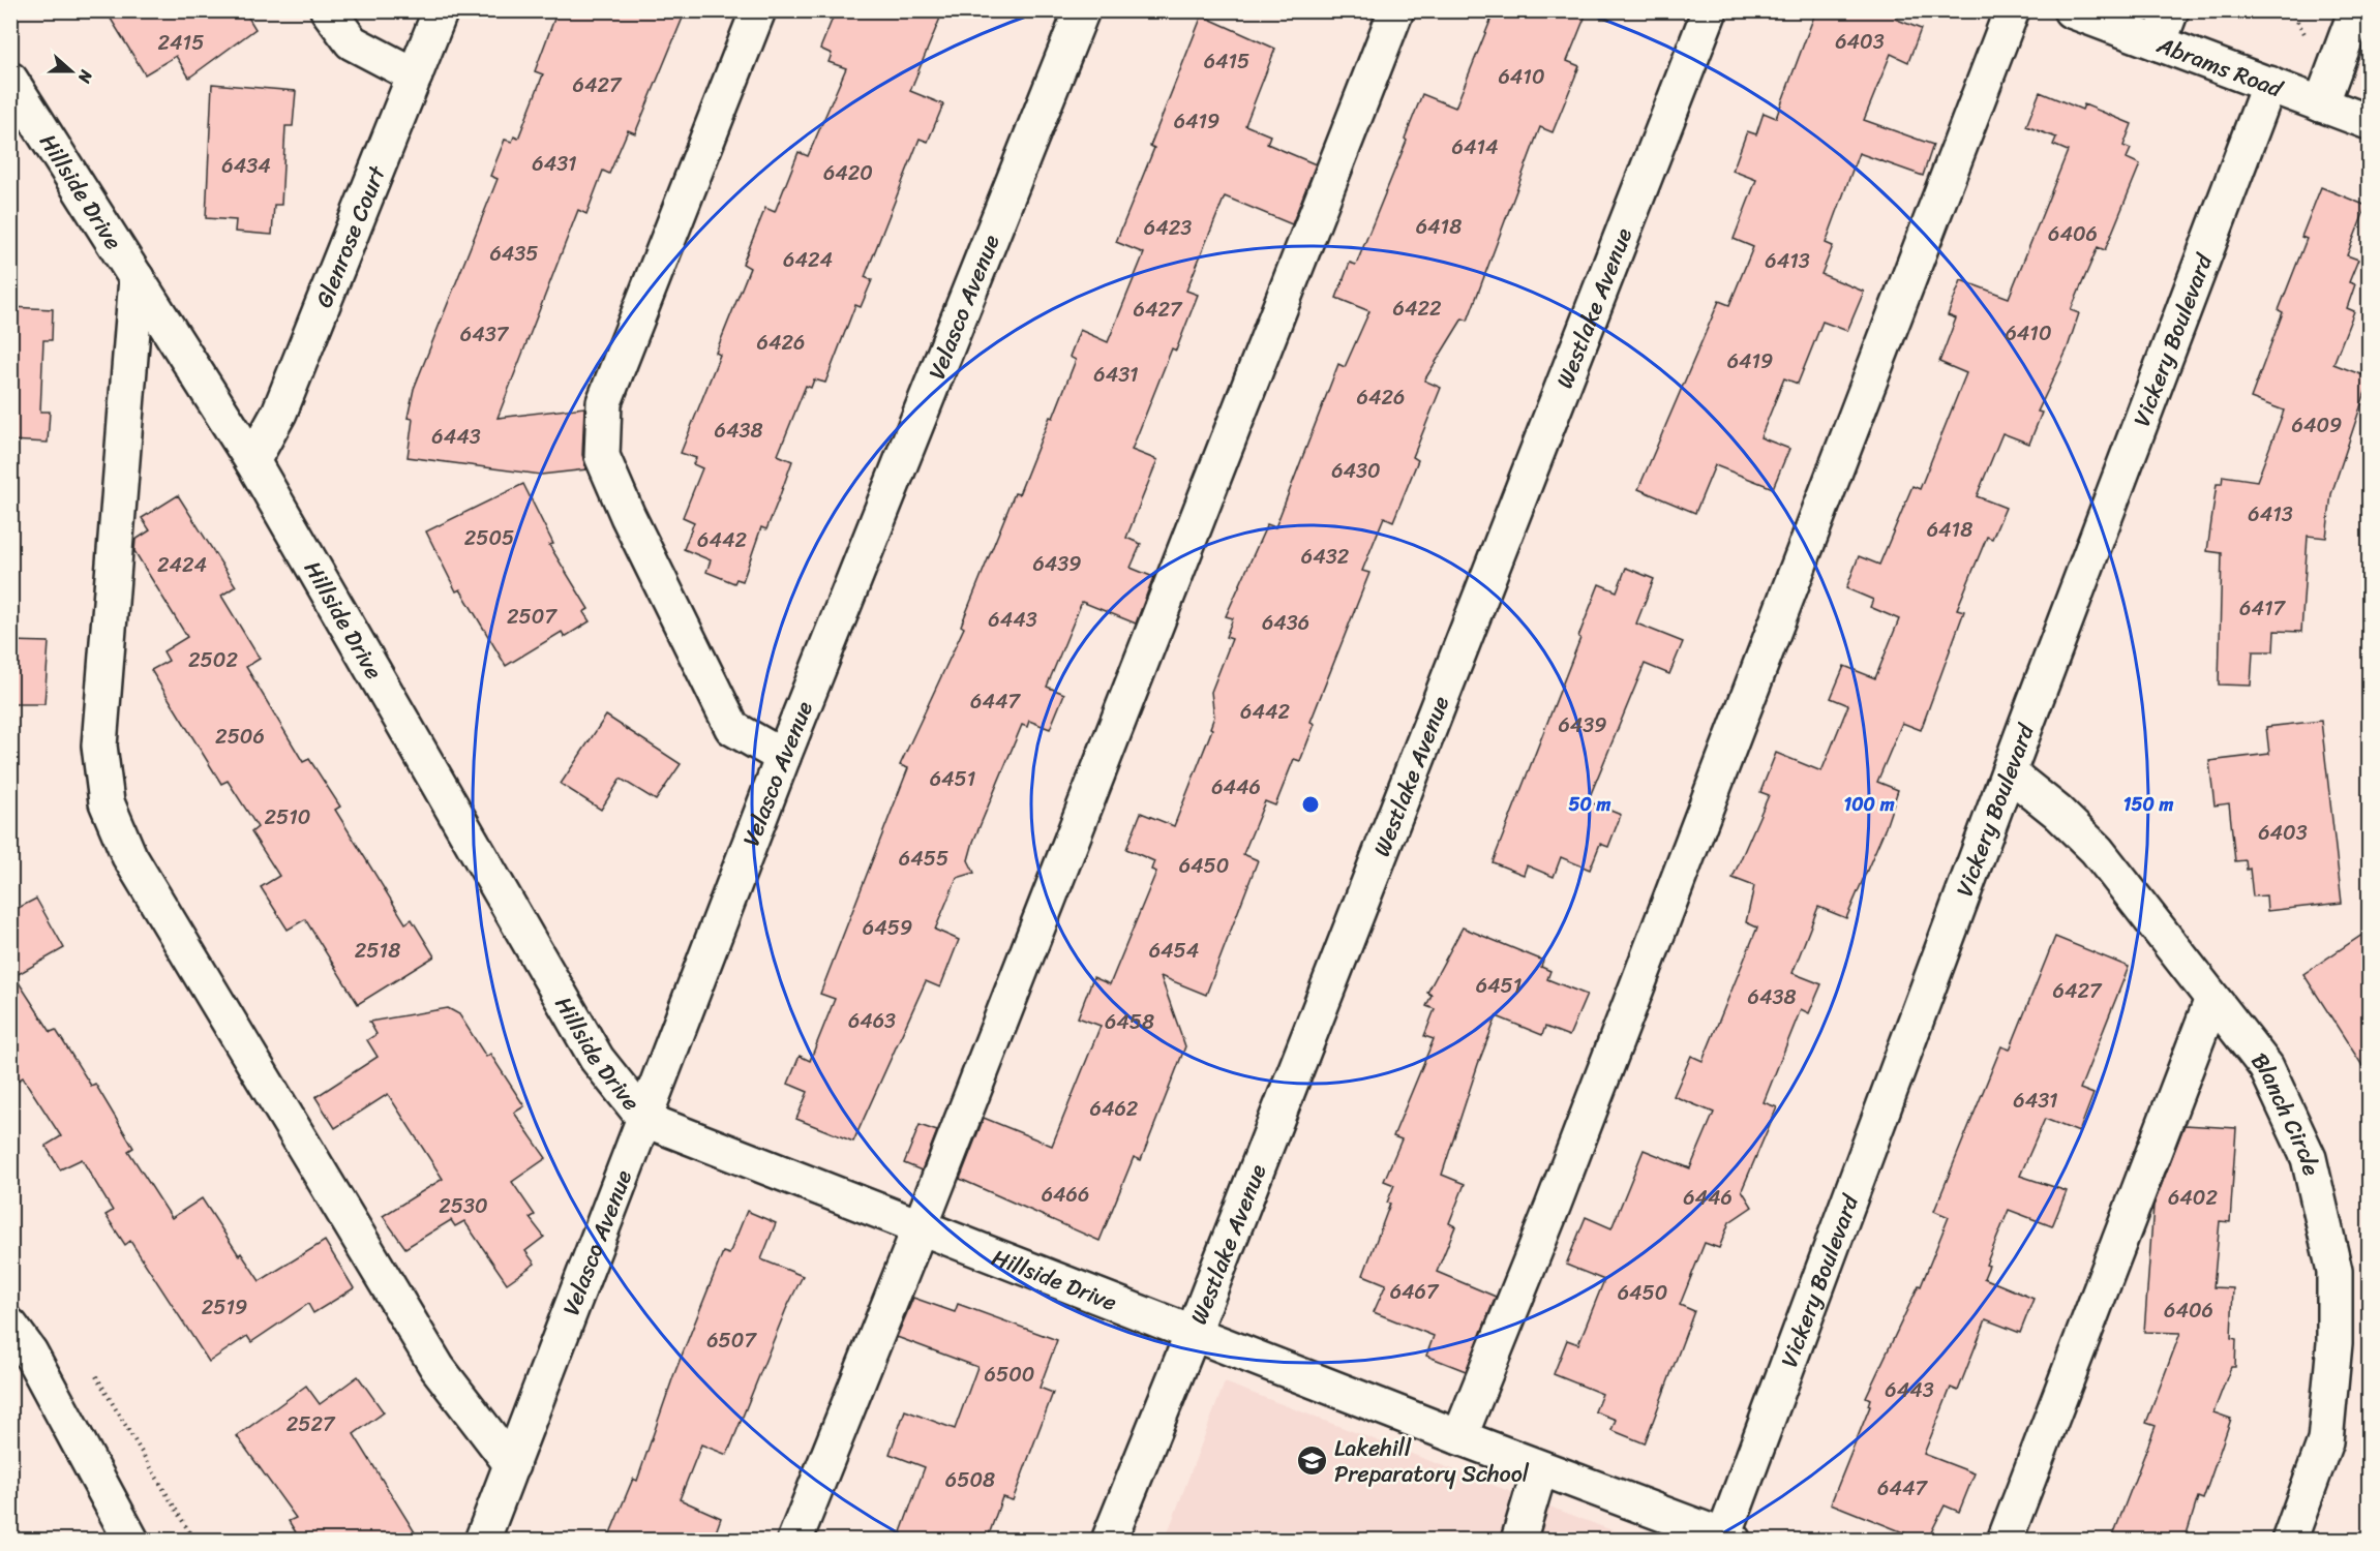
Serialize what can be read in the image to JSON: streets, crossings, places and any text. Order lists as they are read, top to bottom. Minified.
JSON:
{"streets":{"street":["Abrams Road","Hillside Drive","Glenrose Court","Velasco Avenue","Westlake Avenue","Vickery Boulevard","Blanch Circle"]},"crossings":[["Abrams Road","Vickery Boulevard"],["Hillside Drive","Glenrose Court"],["Hillside Drive","Velasco Avenue"],["Hillside Drive","Westlake Avenue"],["Hillside Drive","Vickery Boulevard"],["Vickery Boulevard","Blanch Circle"]],"places":{"school or university":["Lakehill Preparatory School"]},"house_numbers":["6403","2415","6415","6410","6427","6419","6414","6431","6434","6420","6418","6423","6406","6435","6424","6413","6422","6427","6410","6437","6426","6419","6431","6426","6409","6438","6443","6430","6413","6418","2505","6442","6432","6439","2424","6417","2507","6443","6436","2502","6447","6442","6439","2506","6451","6446","2510","6403","6455","6450","6459","2518","6454","6451","6427","6438","6463","6458","6431","6462","6466","6446","6402","2530","6467","6450","2519","6406","6507","6500","6443","2527","6508","6447"],"north":"right","rings":["50 m","100 m","150 m"]}
